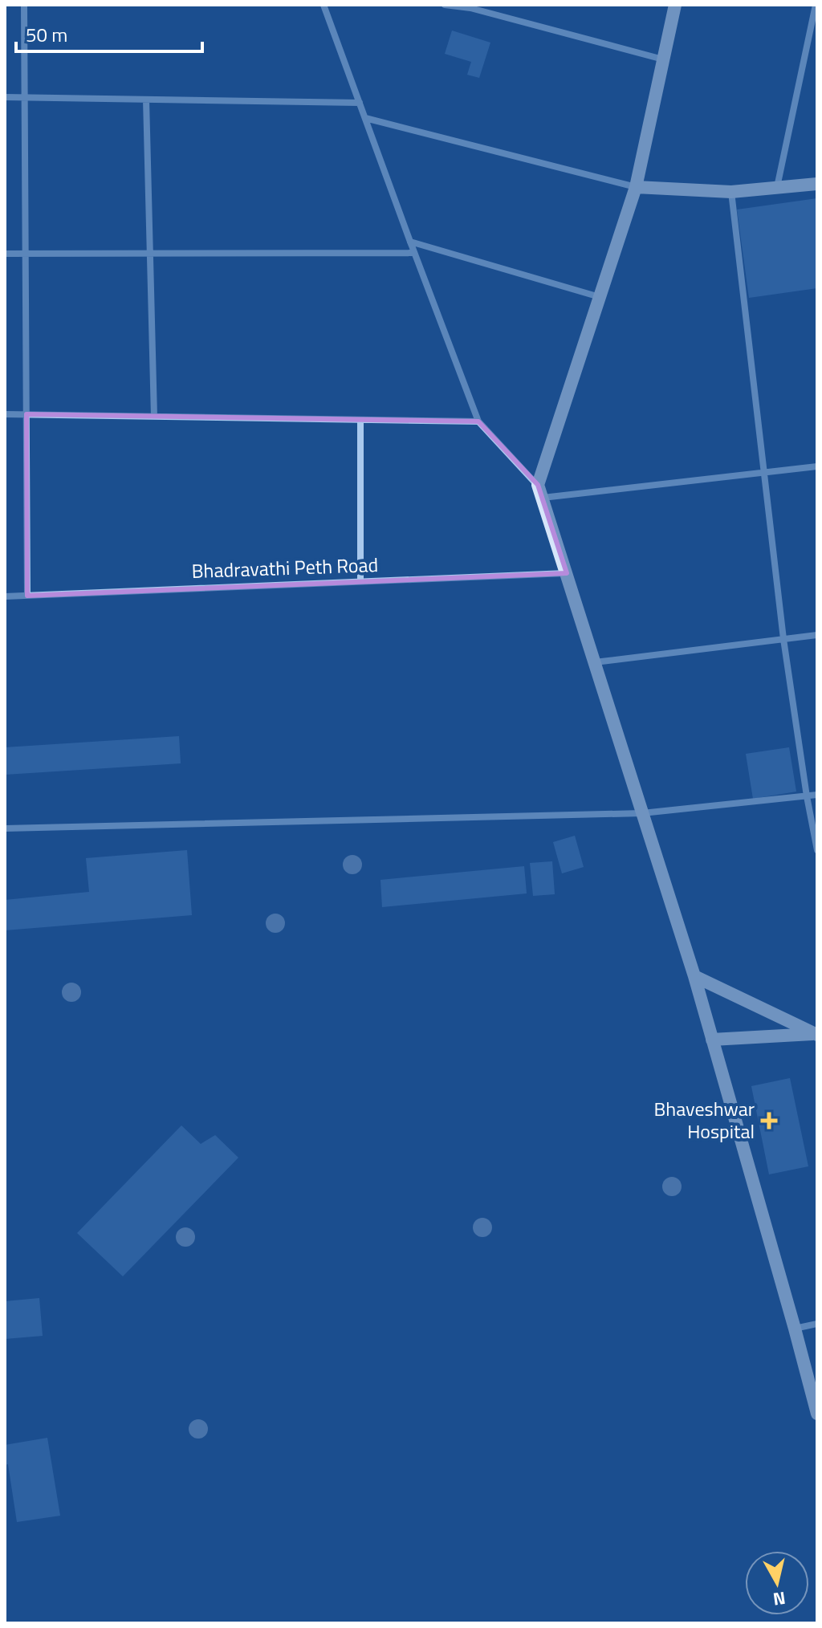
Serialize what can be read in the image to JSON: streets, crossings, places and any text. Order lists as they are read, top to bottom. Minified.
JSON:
{"streets":{"street":["Bhadravathi Peth Road"]},"places":{"health":["Bhaveshwar Hospital"]},"scale_bar":"50 m","north":"bottom"}
